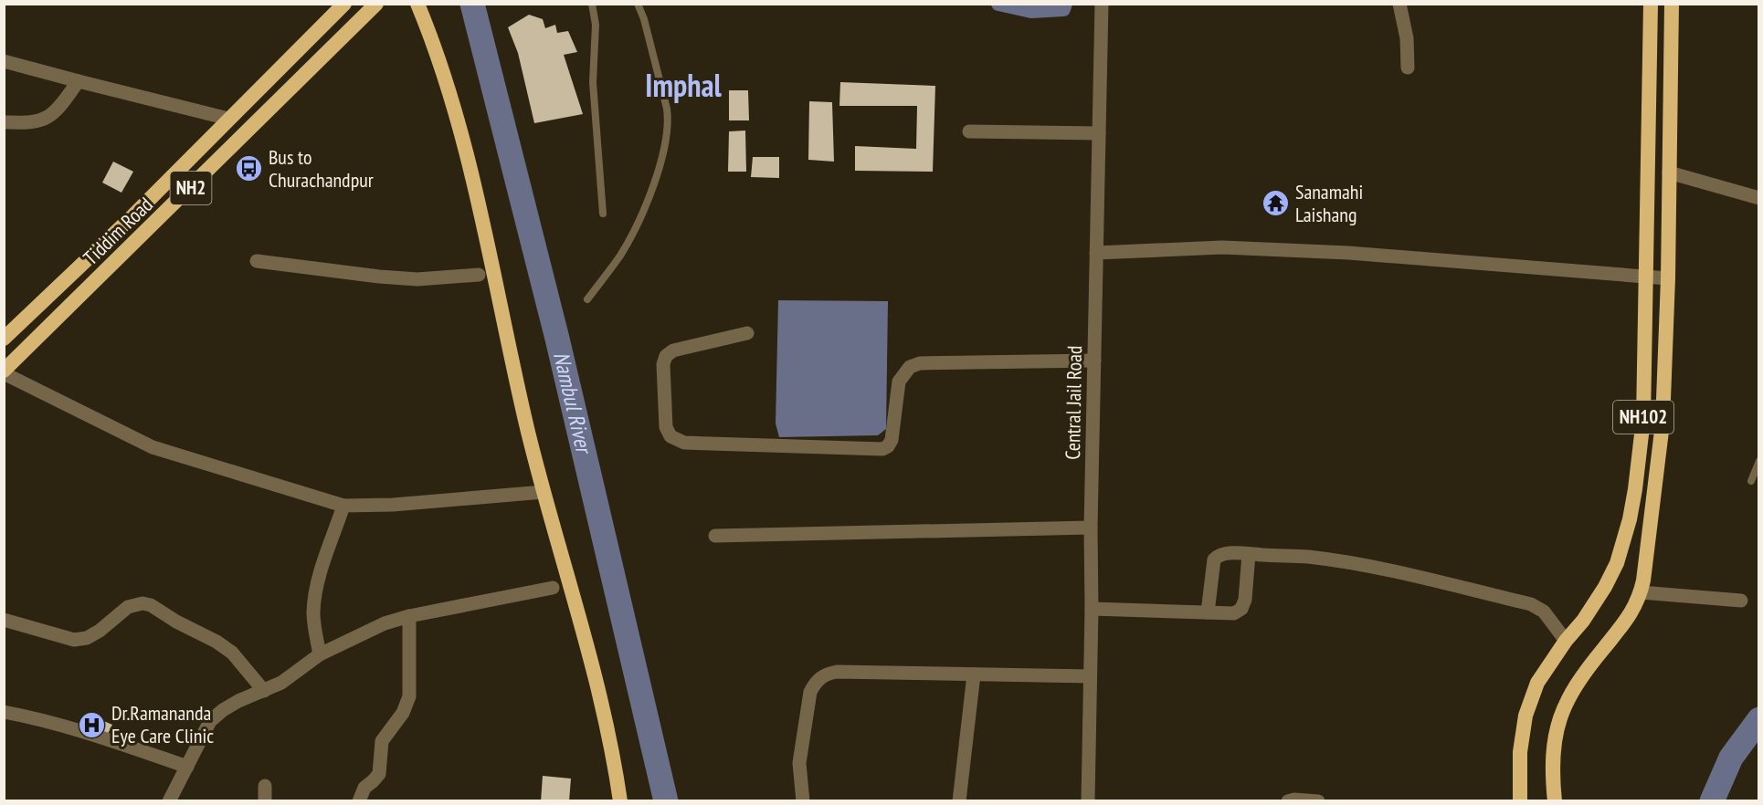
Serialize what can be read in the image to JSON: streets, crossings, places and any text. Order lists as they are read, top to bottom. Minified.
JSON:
{"streets":{"highway":["NH2","Tiddim Road","NH102"],"street":["Central Jail Road"]},"districts":["Imphal"],"water":["Nambul River"],"places":{"bus stop":["Bus to Churachandpur"],"temple":["Sanamahi Laishang"],"hospital":["Dr.Ramananda Eye Care Clinic"]}}
